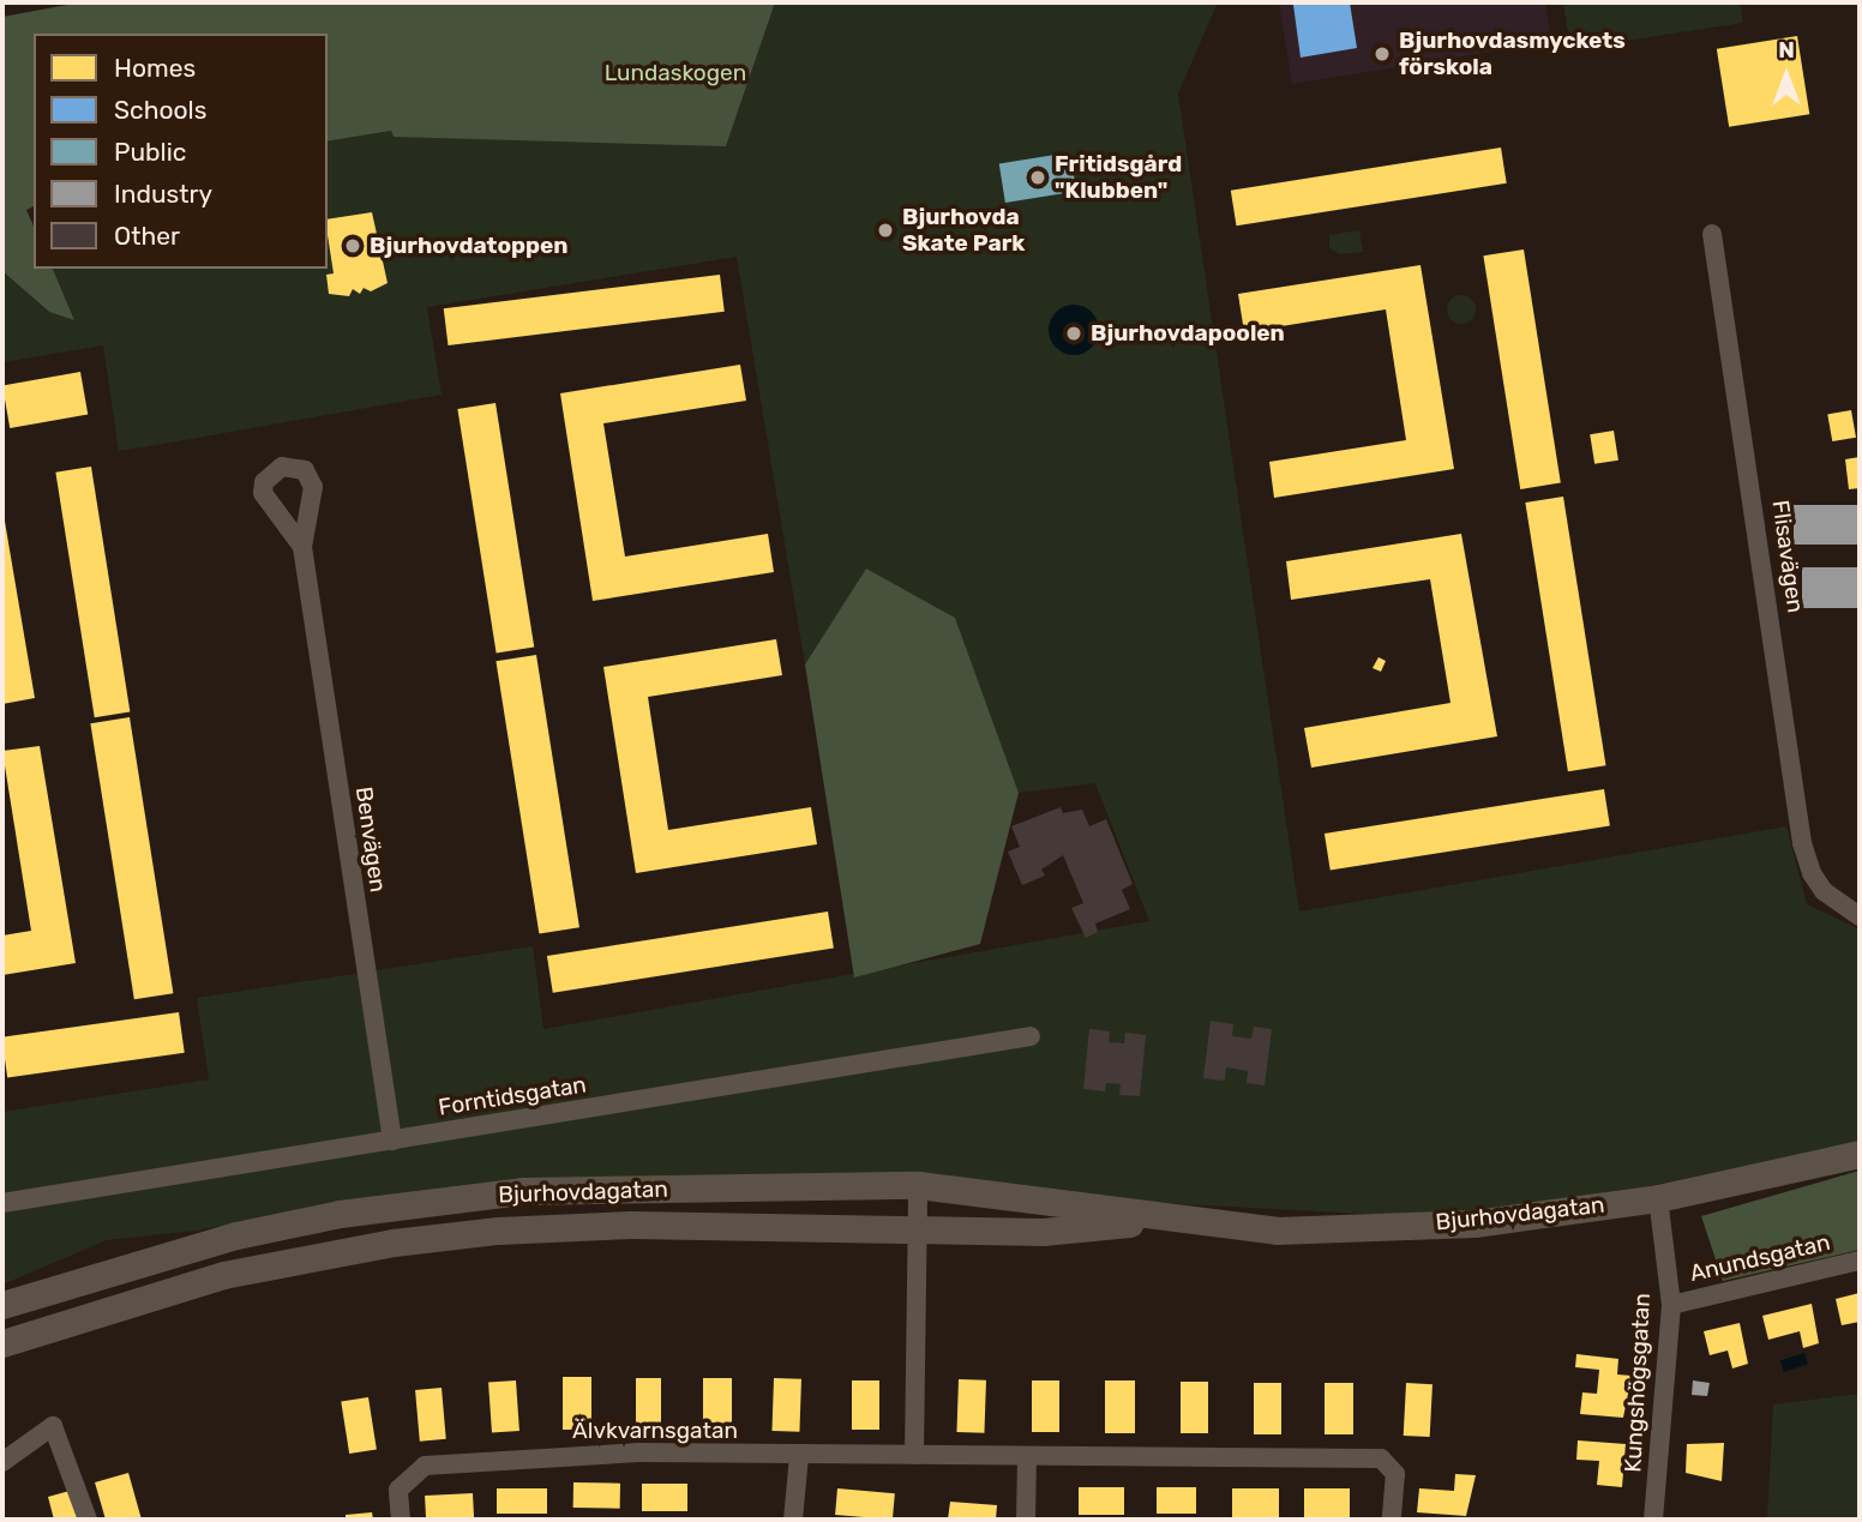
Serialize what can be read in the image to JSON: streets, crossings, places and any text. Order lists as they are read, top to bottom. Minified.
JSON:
{"streets":{"main road":["Bjurhovdagatan"],"street":["Flisavägen","Benvägen","Forntidsgatan","Anundsgatan","Kungshögsgatan","Älvkvarnsgatan"]},"crossings":[["Benvägen","Forntidsgatan"],["Bjurhovdagatan","Kungshögsgatan"],["Anundsgatan","Kungshögsgatan"]],"parks":["Lundaskogen"],"places":["Bjurhovdasmyckets förskola","Fritidsgård \"Klubben\"","Bjurhovda Skate Park","Bjurhovdatoppen","Bjurhovdapoolen"],"legend":["Homes","Schools","Public","Industry","Other"],"north":"top"}
